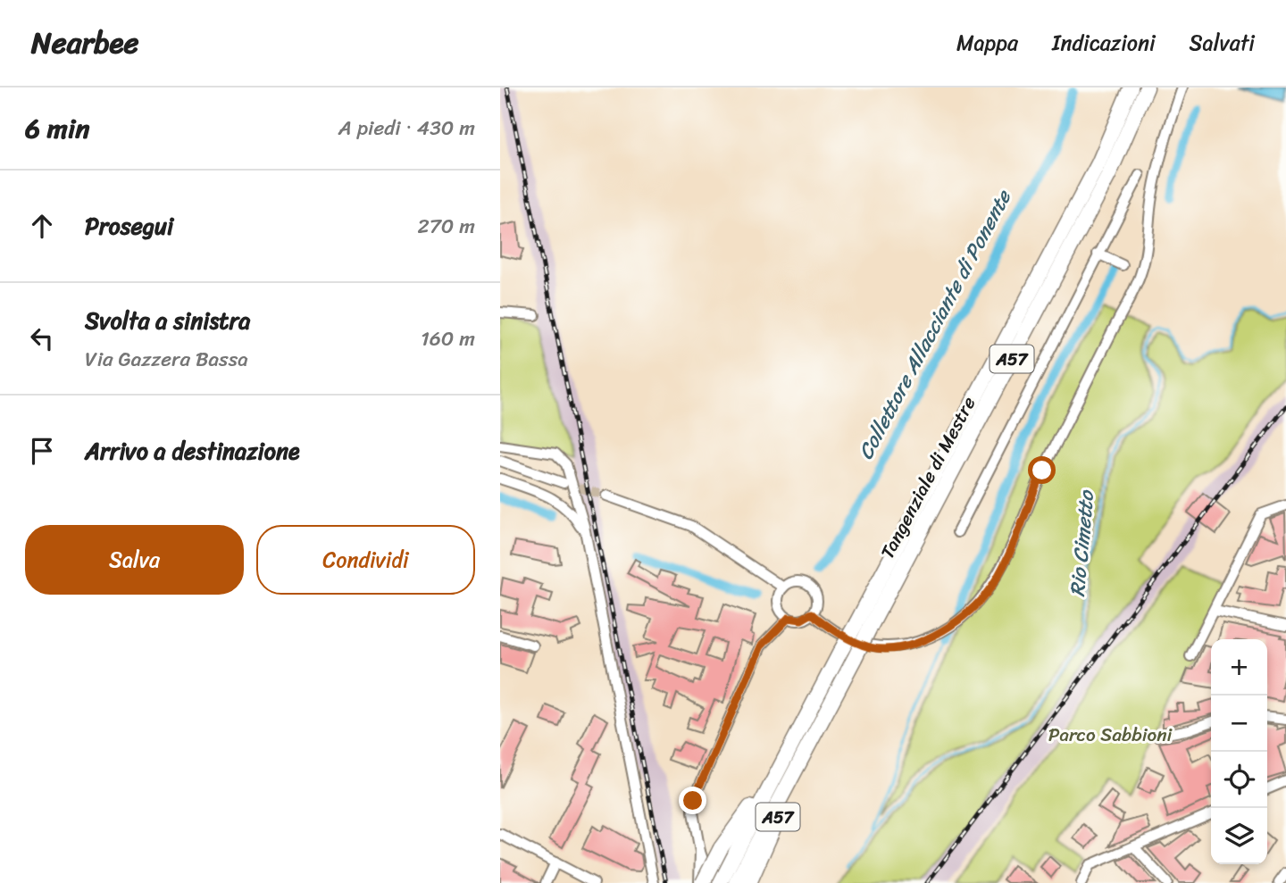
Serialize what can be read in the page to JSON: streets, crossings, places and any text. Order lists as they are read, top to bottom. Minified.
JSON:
{"streets":{"highway":["A57","Tangenziale di Mestre"]},"crossings":[["A57","Tangenziale di Mestre"]],"water":["Collettore Allacciante di Ponente","Rio Cimetto"],"parks":["Parco Sabbioni"],"page":{"header":"Nearbee","nav":["Mappa","Indicazioni","Salvati"],"heading":["6 min","A piedi · 430 m"],"list":[["Prosegui","270 m"],["Svolta a sinistra","Via Gazzera Bassa","160 m"],"Arrivo a destinazione"],"buttons":["Salva","Condividi"],"map_buttons":["+","−"]}}
